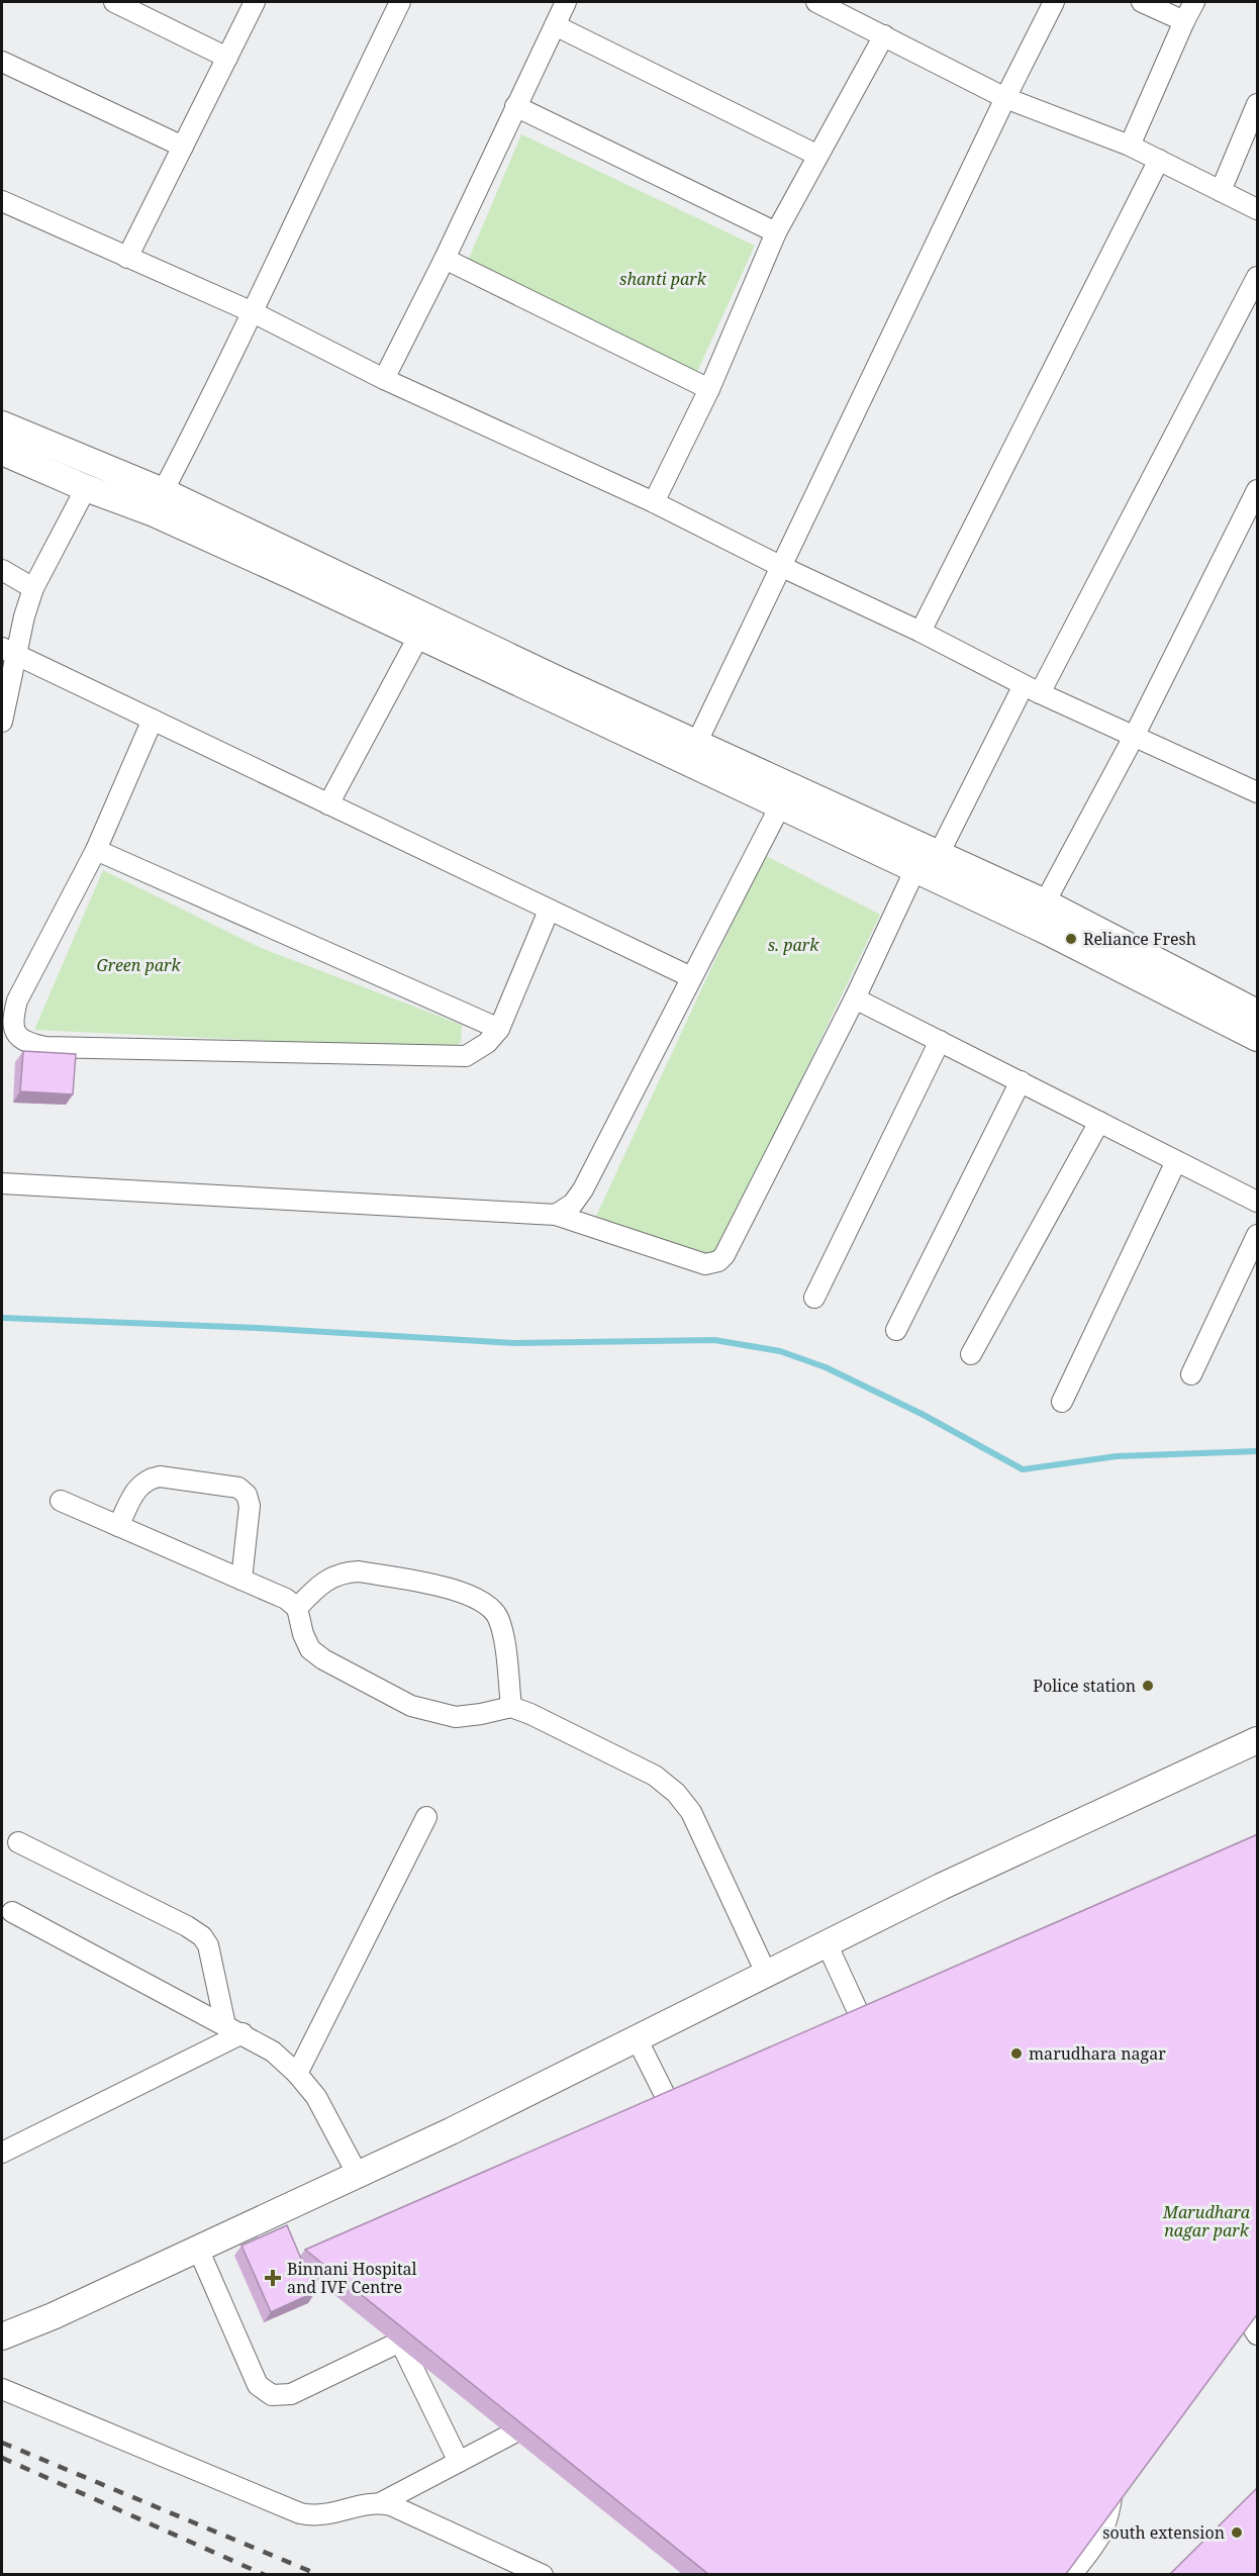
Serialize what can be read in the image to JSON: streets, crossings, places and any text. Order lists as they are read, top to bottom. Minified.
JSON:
{"parks":["shanti park","s. park","Green park","Marudhara nagar park"],"places":{"other":["Reliance Fresh","Police station","marudhara nagar","south extension"],"health":["Binnani Hospital and IVF Centre"]}}
